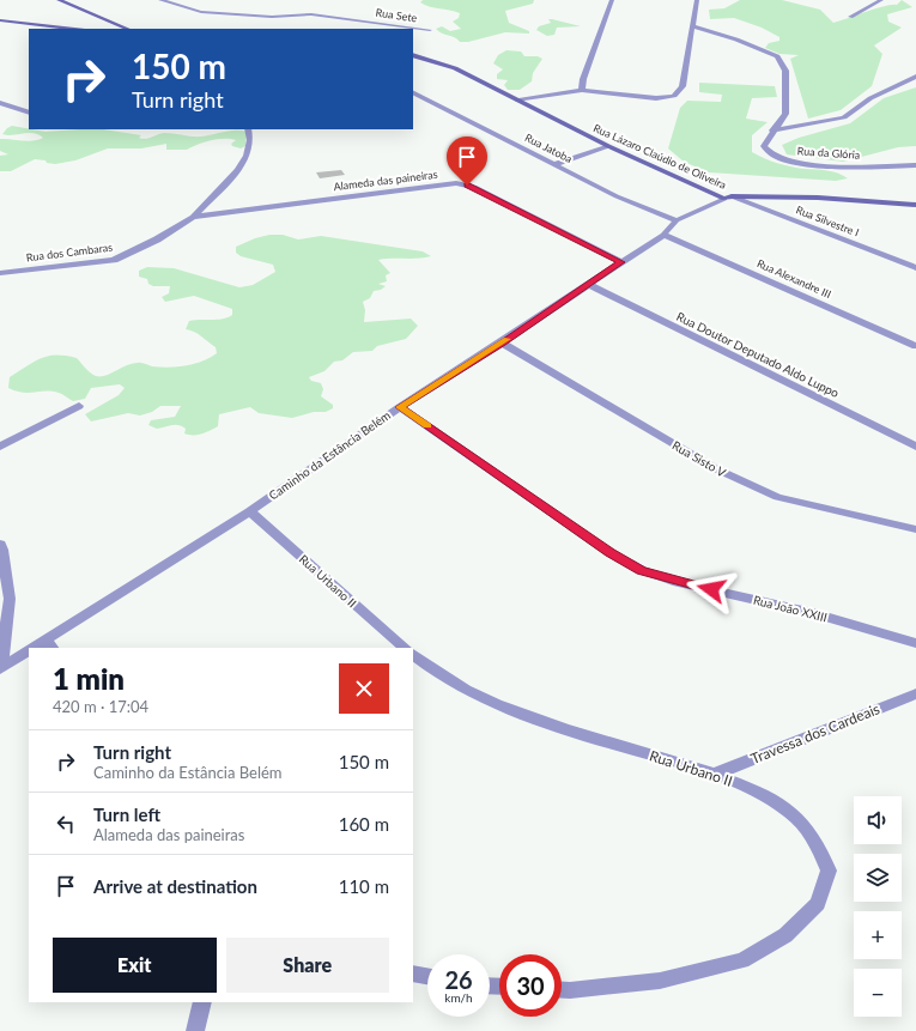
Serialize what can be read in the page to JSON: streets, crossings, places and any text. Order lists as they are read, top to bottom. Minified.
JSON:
{"streets":{"street":["Rua Sete","Rua Jatoba","Rua da Glória","Rua Lázaro Claúdio de Oliveira","Alameda das paineiras","Rua Silvestre I","Rua dos Cambaras","Rua Alexandre III","Rua Doutor Deputado Aldo Luppo","Caminho da Estância Belém","Rua Sisto V","Rua Urbano II","Rua João XXIII","Travessa dos Cardeais"]},"crossings":[["Rua Jatoba","Caminho da Estância Belém"],["Rua Lázaro Claúdio de Oliveira","Rua Silvestre I"],["Rua Lázaro Claúdio de Oliveira","Caminho da Estância Belém"],["Alameda das paineiras","Rua dos Cambaras"],["Alameda das paineiras","Caminho da Estância Belém"],["Rua Silvestre I","Caminho da Estância Belém"],["Rua Alexandre III","Caminho da Estância Belém"],["Rua Doutor Deputado Aldo Luppo","Caminho da Estância Belém"],["Caminho da Estância Belém","Rua Sisto V"],["Caminho da Estância Belém","Rua Urbano II"],["Caminho da Estância Belém","Rua João XXIII"],["Rua Urbano II","Travessa dos Cardeais"]],"page":{"turn":["150 m","Turn right"],"heading":["1 min","420 m · 17:04"],"list":[{"name":"Turn right","note":"Caminho da Estância Belém","value":"150 m"},{"name":"Turn left","note":"Alameda das paineiras","value":"160 m"},{"name":"Arrive at destination","value":"110 m"}],"map_buttons":["+","−"],"buttons":["Exit","Share"],"speed":"26 km/h","limit":"30"}}
